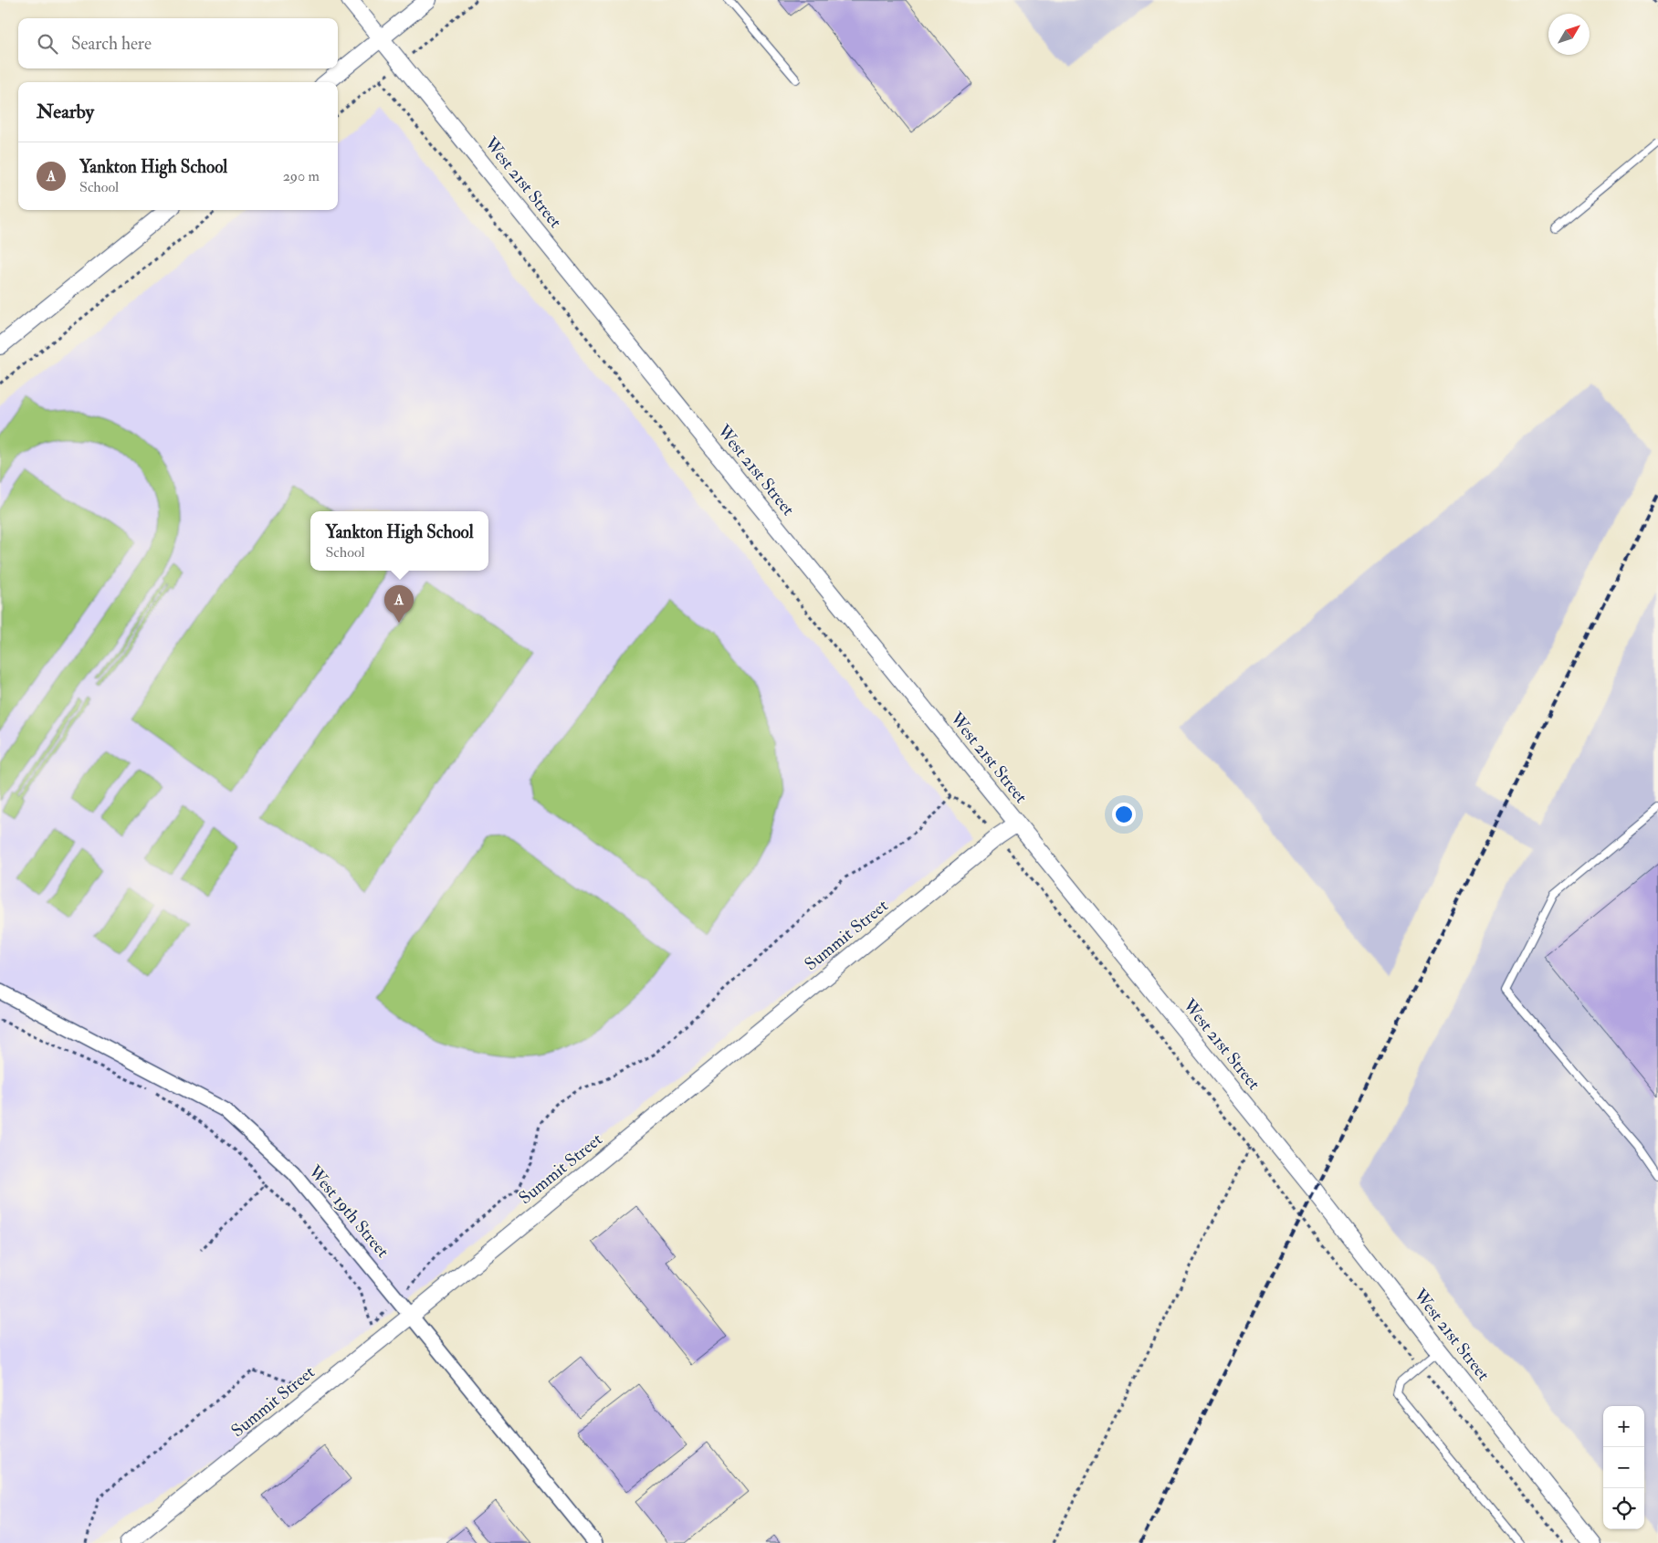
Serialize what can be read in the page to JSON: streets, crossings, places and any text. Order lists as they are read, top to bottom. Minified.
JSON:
{"streets":{"street":["West 21st Street","Summit Street","West 19th Street"]},"crossings":[["West 21st Street","Summit Street"],["Summit Street","West 19th Street"]],"north":"top right","page":{"search":"Search here","heading":"Nearby","list":[{"mark":"A","name":"Yankton High School","note":"School","value":"290 m"}],"popup":["Yankton High School","School"],"pins":"A","map_buttons":["+","−"]}}
